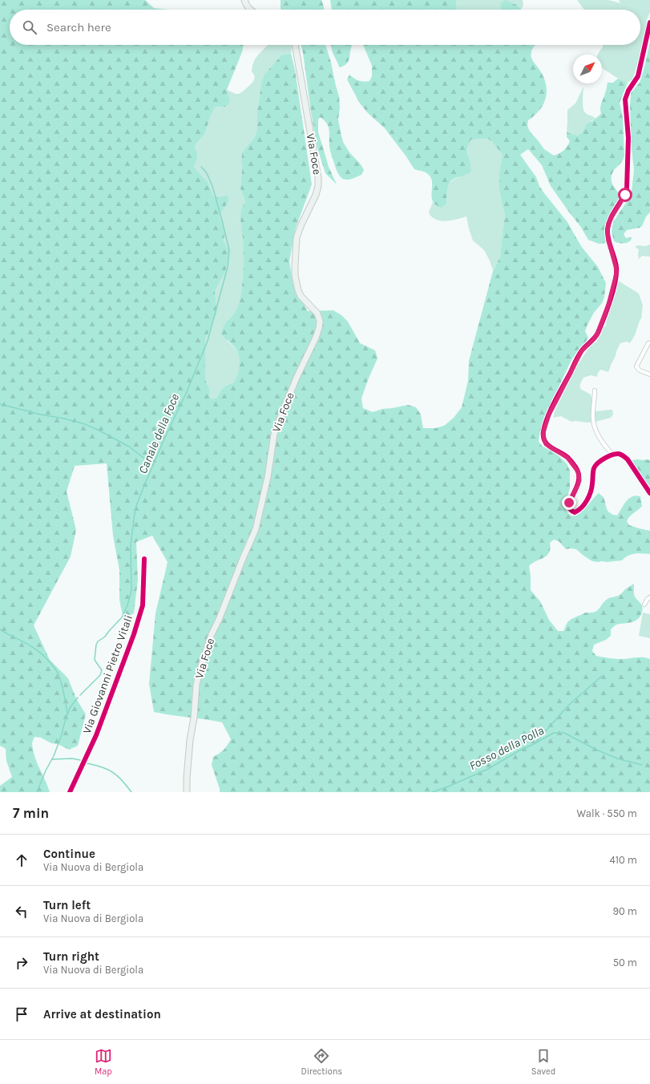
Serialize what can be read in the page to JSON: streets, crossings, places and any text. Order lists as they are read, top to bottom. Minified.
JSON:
{"streets":{"main road":["Via Foce"],"street":["Via Giovanni Pietro Vitali"]},"water":["Canale della Foce","Fosso della Polla"],"north":"top right","page":{"search":"Search here","heading":["7 min","Walk · 550 m"],"list":[["Continue","Via Nuova di Bergiola","410 m"],["Turn left","Via Nuova di Bergiola","90 m"],["Turn right","Via Nuova di Bergiola","50 m"],"Arrive at destination"],"nav":["Map","Directions","Saved"]}}
